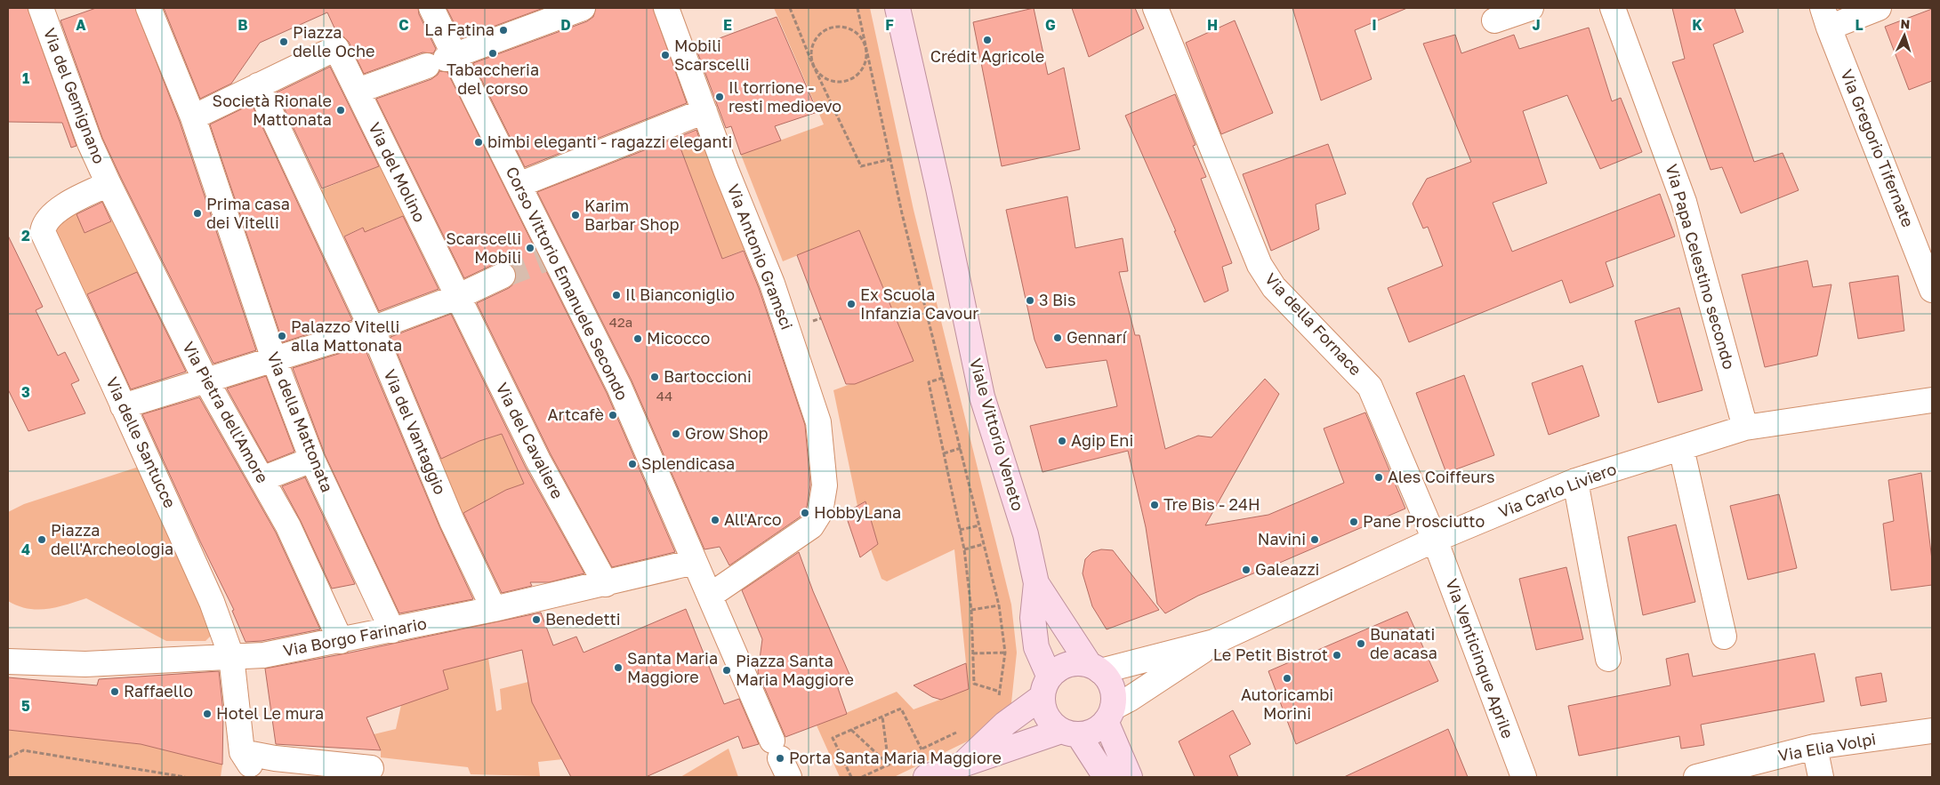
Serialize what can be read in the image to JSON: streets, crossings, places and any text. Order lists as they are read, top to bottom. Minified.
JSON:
{"streets":{"main road":["Viale Vittorio Veneto"],"street":["Via del Gemignano","Via Gregorio Tifernate","Via del Molino","Via Antonio Gramsci","Via Papa Celestino secondo","Corso Vittorio Emanuele Secondo","Via della Fornace","Via Pietra dell'Amore","Via della Mattonata","Via del Vantaggio","Via del Cavaliere","Via delle Santucce","Via Carlo Liviero","Via Borgo Farinario","Via Venticinque Aprile","Via Elia Volpi"]},"crossings":[["Via del Gemignano","Via Pietra dell'Amore"],["Via del Gemignano","Via delle Santucce"],["Via del Molino","Via del Vantaggio"],["Via del Molino","Via del Cavaliere"],["Via Antonio Gramsci","Corso Vittorio Emanuele Secondo"],["Via Papa Celestino secondo","Via Carlo Liviero"],["Corso Vittorio Emanuele Secondo","Via Borgo Farinario"],["Via della Fornace","Via Carlo Liviero"],["Via della Fornace","Via Venticinque Aprile"],["Via Pietra dell'Amore","Via delle Santucce"],["Via Pietra dell'Amore","Via Borgo Farinario"],["Via della Mattonata","Via Borgo Farinario"],["Via del Vantaggio","Via Borgo Farinario"],["Viale Vittorio Veneto","Via Carlo Liviero"],["Via del Cavaliere","Via Borgo Farinario"],["Via delle Santucce","Via Borgo Farinario"],["Via Carlo Liviero","Via Venticinque Aprile"]],"places":["La Fatina","Crédit Agricole","Piazza delle Oche","Tabaccheria del corso","Mobili Scarscelli","Il torrione - resti medioevo","Società Rionale Mattonata","bimbi eleganti - ragazzi eleganti","Prima casa dei Vitelli","Karim Barbar Shop","Scarscelli Mobili","Il Bianconiglio","3 Bis","Ex Scuola Infanzia Cavour","Palazzo Vitelli alla Mattonata","Gennarí","Micocco","Bartoccioni","Artcafè","Grow Shop","Agip Eni","Splendicasa","Ales Coiffeurs","Tre Bis - 24H","HobbyLana","All'Arco","Pane Prosciutto","Piazza dell'Archeologia","Navini","Galeazzi","Benedetti","Bunatati de acasa","Le Petit Bistrot","Santa Maria Maggiore","Piazza Santa Maria Maggiore","Autoricambi Morini","Raffaello","Hotel Le mura","Porta Santa Maria Maggiore"],"house_numbers":["42a","44"],"north":"top","grid":{"columns":["A","B","C","D","E","F","G","H","I","J","K","L"],"rows":["1","2","3","4","5"]}}
